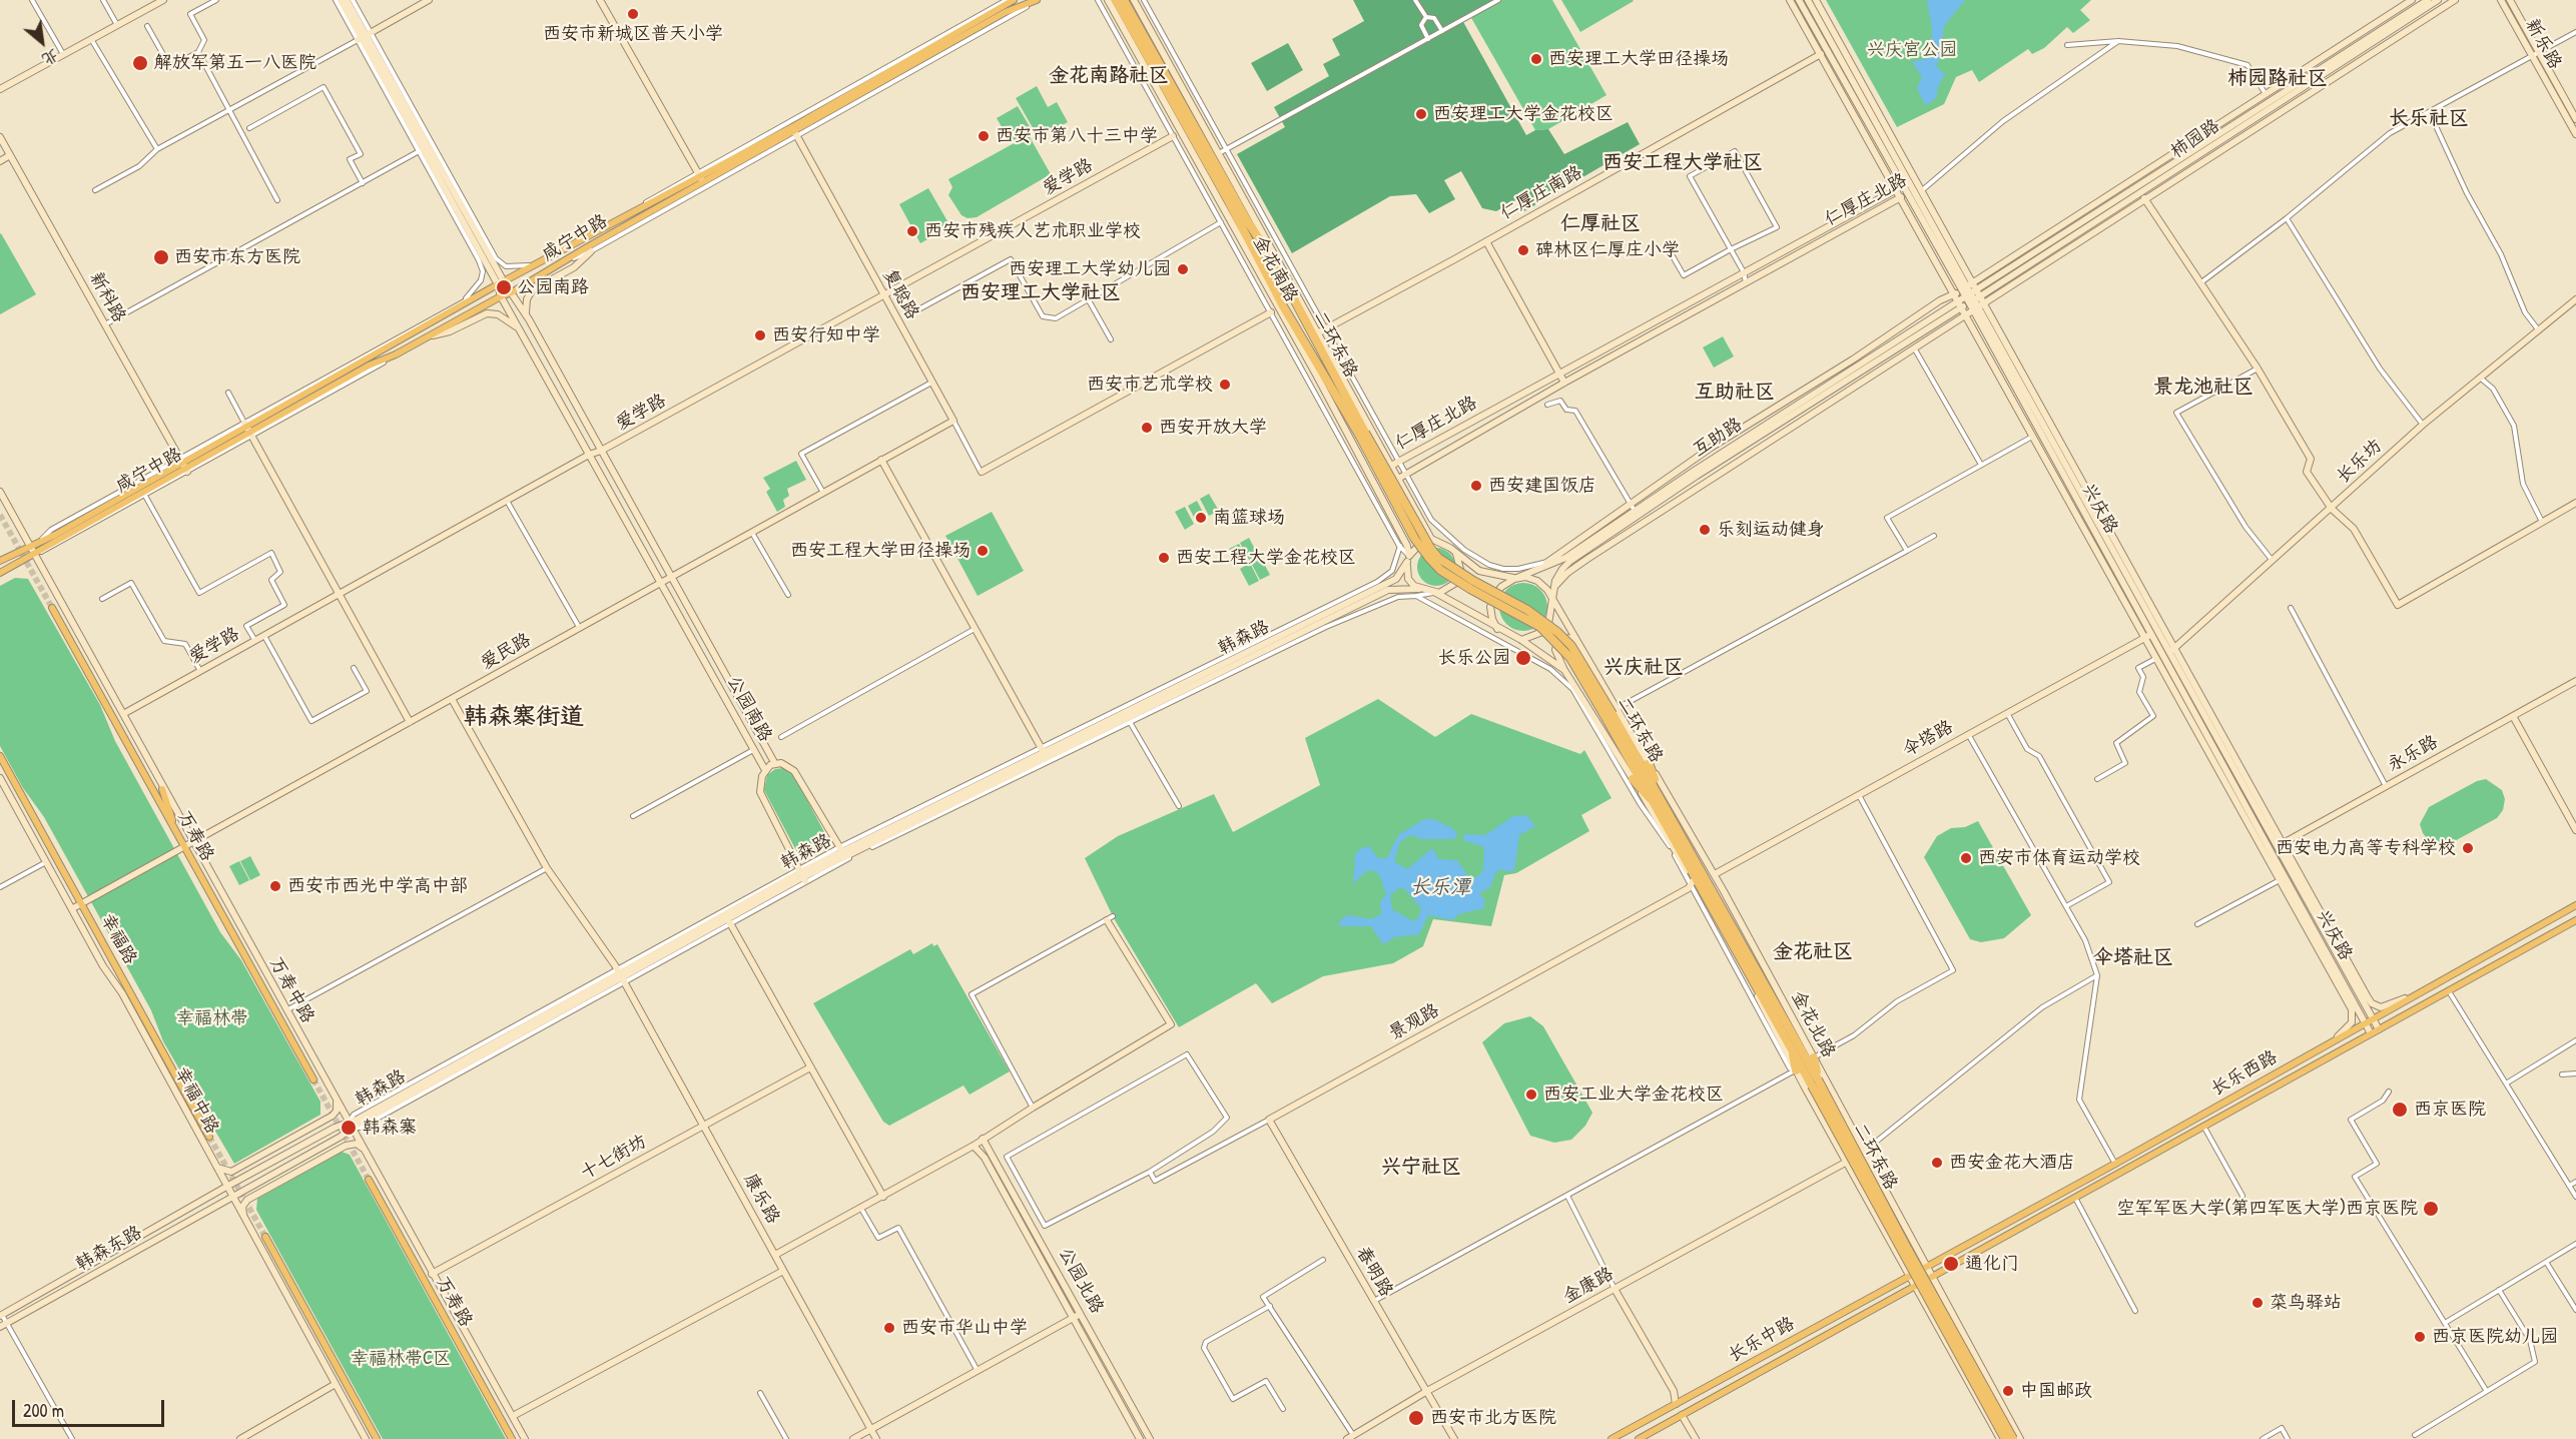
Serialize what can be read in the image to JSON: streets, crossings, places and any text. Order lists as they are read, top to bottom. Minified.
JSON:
{"streets":{"highway":["二环东路"],"main road":["咸宁中路","万寿路","幸福路","长乐西路","长乐中路"],"street":["新乐路","柿园路","爱学路","仁厚庄南路","仁厚庄北路","金花南路","复聪路","新科路","互助路","长乐坊","兴庆路","韩森路","爱民路","公园南路","伞塔路","永乐路","万寿中路","景观路","金花北路","幸福中路","十七街坊","康乐路","韩森东路","春明路","公园北路","金康路"]},"crossings":[["柿园路","互助路"],["柿园路","兴庆路"],["爱学路","复聪路"],["爱学路","公园南路"],["爱学路","万寿中路"],["仁厚庄南路","金花南路"],["仁厚庄南路","兴庆路"],["仁厚庄北路","金花南路"],["仁厚庄北路","兴庆路"],["咸宁中路","复聪路"],["咸宁中路","新科路"],["咸宁中路","公园南路"],["咸宁中路","万寿中路"],["金花南路","韩森路"],["复聪路","爱民路"],["二环东路","金花北路"],["互助路","兴庆路"],["互助路","金花北路"],["长乐坊","兴庆路"],["兴庆路","伞塔路"],["兴庆路","永乐路"],["兴庆路","长乐西路"],["韩森路","万寿中路"],["韩森路","幸福中路"],["韩森路","康乐路"],["韩森路","韩森东路"],["爱民路","公园南路"],["爱民路","万寿路"],["爱民路","幸福路"],["爱民路","万寿中路"],["爱民路","幸福中路"],["爱民路","康乐路"],["伞塔路","金花北路"],["万寿中路","十七街坊"],["景观路","金花北路"],["景观路","春明路"],["金花北路","长乐西路"],["金花北路","金康路"],["金花北路","长乐中路"],["长乐西路","长乐中路"],["幸福中路","韩森东路"],["十七街坊","康乐路"],["春明路","金康路"]],"districts":["金花南路社区","柿园路社区","长乐社区","西安工程大学社区","仁厚社区","西安理工大学社区","景龙池社区","互助社区","兴庆社区","韩森寨街道","金花社区","伞塔社区","兴宁社区"],"water":["长乐潭"],"parks":["兴庆宫公园","幸福林带","幸福林带C区"],"places":["西安市新城区普天小学","西安理工大学田径操场","解放军第五一八医院","西安理工大学金花校区","西安市第八十三中学","西安市残疾人艺术职业学校","碑林区仁厚庄小学","西安市东方医院","西安理工大学幼儿园","公园南路","西安行知中学","西安市艺术学校","西安开放大学","西安建国饭店","南篮球场","乐刻运动健身","西安工程大学田径操场","西安工程大学金花校区","长乐公园","西安电力高等专科学校","西安市体育运动学校","西安市西光中学高中部","西安工业大学金花校区","西京医院","韩森寨","西安金花大酒店","空军军医大学(第四军医大学)西京医院","通化门","菜鸟驿站","西安市华山中学","西京医院幼儿园","中国邮政","西安市北方医院"],"scale_bar":"200 m","north":"bottom right"}
